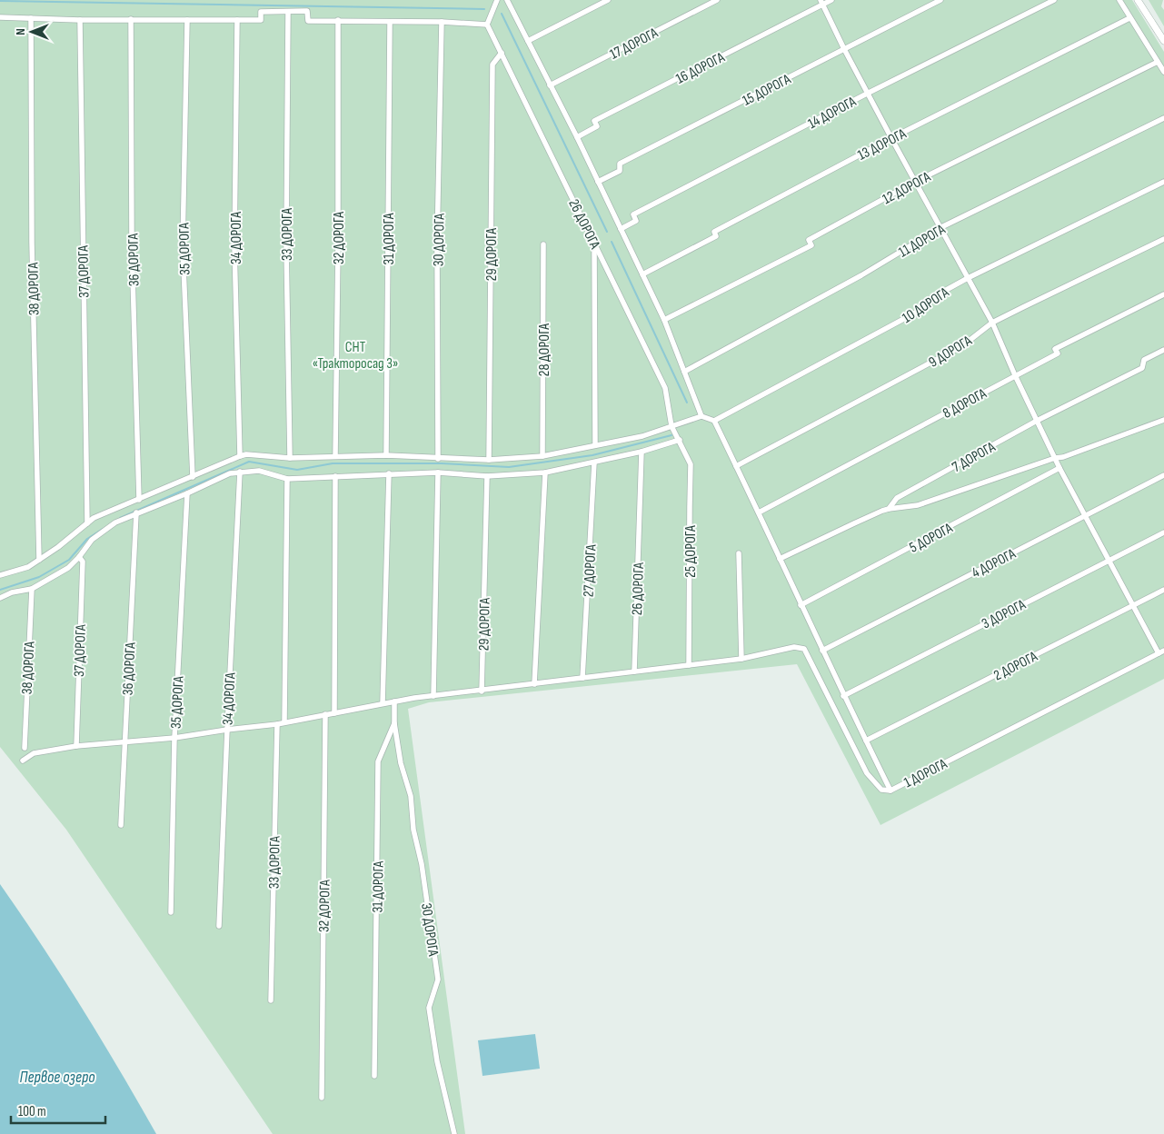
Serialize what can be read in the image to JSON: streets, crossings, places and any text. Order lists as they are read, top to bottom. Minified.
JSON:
{"streets":{"street":["17 ДОРОГА","16 ДОРОГА","15 ДОРОГА","14 ДОРОГА","13 ДОРОГА","12 ДОРОГА","26 ДОРОГА","33 ДОРОГА","34 ДОРОГА","32 ДОРОГА","31 ДОРОГА","30 ДОРОГА","11 ДОРОГА","35 ДОРОГА","29 ДОРОГА","36 ДОРОГА","37 ДОРОГА","38 ДОРОГА","10 ДОРОГА","28 ДОРОГА","9 ДОРОГА","8 ДОРОГА","7 ДОРОГА","5 ДОРОГА","25 ДОРОГА","4 ДОРОГА","27 ДОРОГА","3 ДОРОГА","2 ДОРОГА","1 ДОРОГА"]},"crossings":[["26 ДОРОГА","29 ДОРОГА"],["26 ДОРОГА","25 ДОРОГА"],["31 ДОРОГА","30 ДОРОГА"],["10 ДОРОГА","1 ДОРОГА"],["9 ДОРОГА","1 ДОРОГА"],["8 ДОРОГА","1 ДОРОГА"],["7 ДОРОГА","5 ДОРОГА"],["7 ДОРОГА","1 ДОРОГА"],["5 ДОРОГА","1 ДОРОГА"],["4 ДОРОГА","1 ДОРОГА"],["3 ДОРОГА","1 ДОРОГА"],["2 ДОРОГА","1 ДОРОГА"]],"water":["Первое озеро"],"parks":["СНТ «Тракторосад 3»"],"scale_bar":"100 m","north":"left"}
